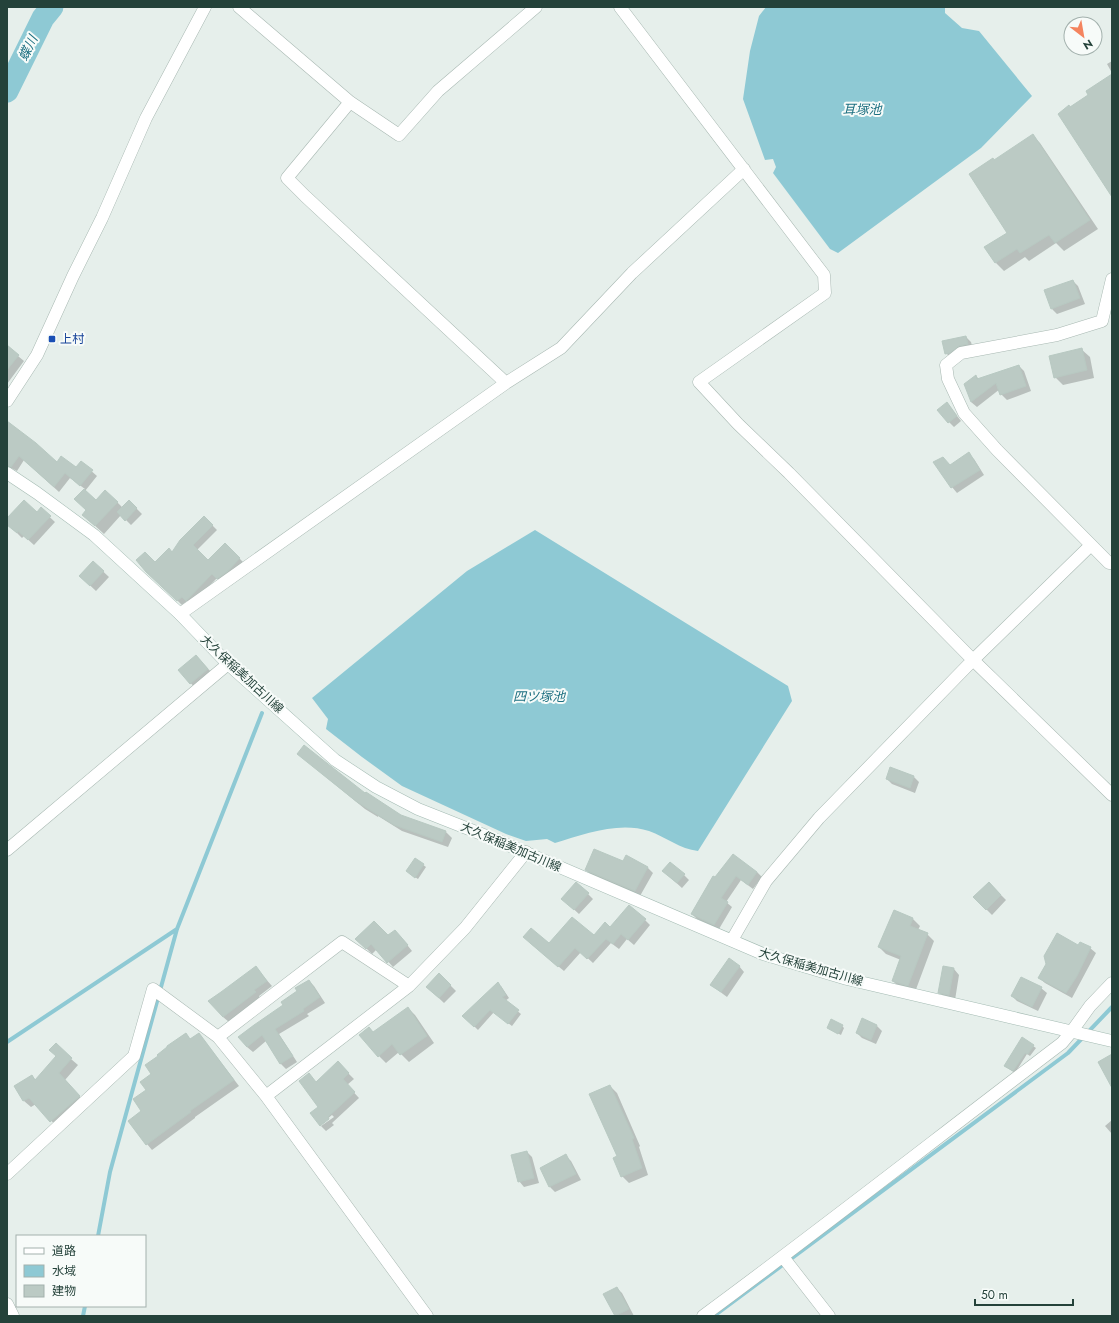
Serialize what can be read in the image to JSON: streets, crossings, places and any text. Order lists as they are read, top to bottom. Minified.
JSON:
{"streets":{"street":["大久保稲美加古川線"]},"water":["蝶川","耳塚池","四ツ塚池"],"places":{"transit":["上村"]},"legend":["道路","水域","建物"],"scale_bar":"50 m","north":"bottom right"}
